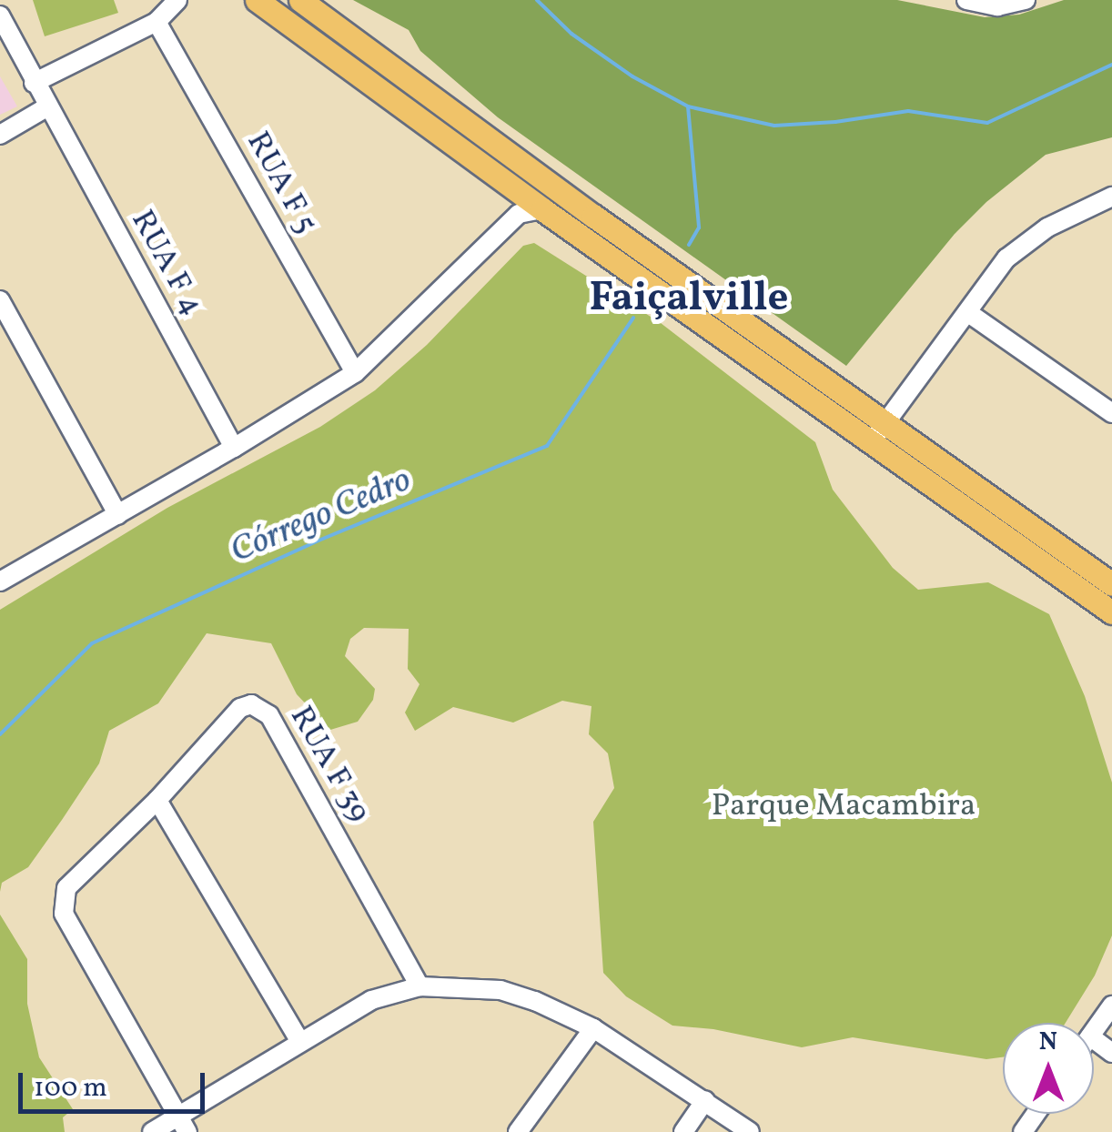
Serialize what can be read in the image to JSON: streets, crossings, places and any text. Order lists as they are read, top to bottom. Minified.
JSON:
{"streets":{"street":["RUA F 5","RUA F 4","RUA F 39"]},"districts":["Faiçalville"],"water":["Córrego Cedro"],"parks":["Parque Macambira"],"scale_bar":"100 m","north":"top"}
